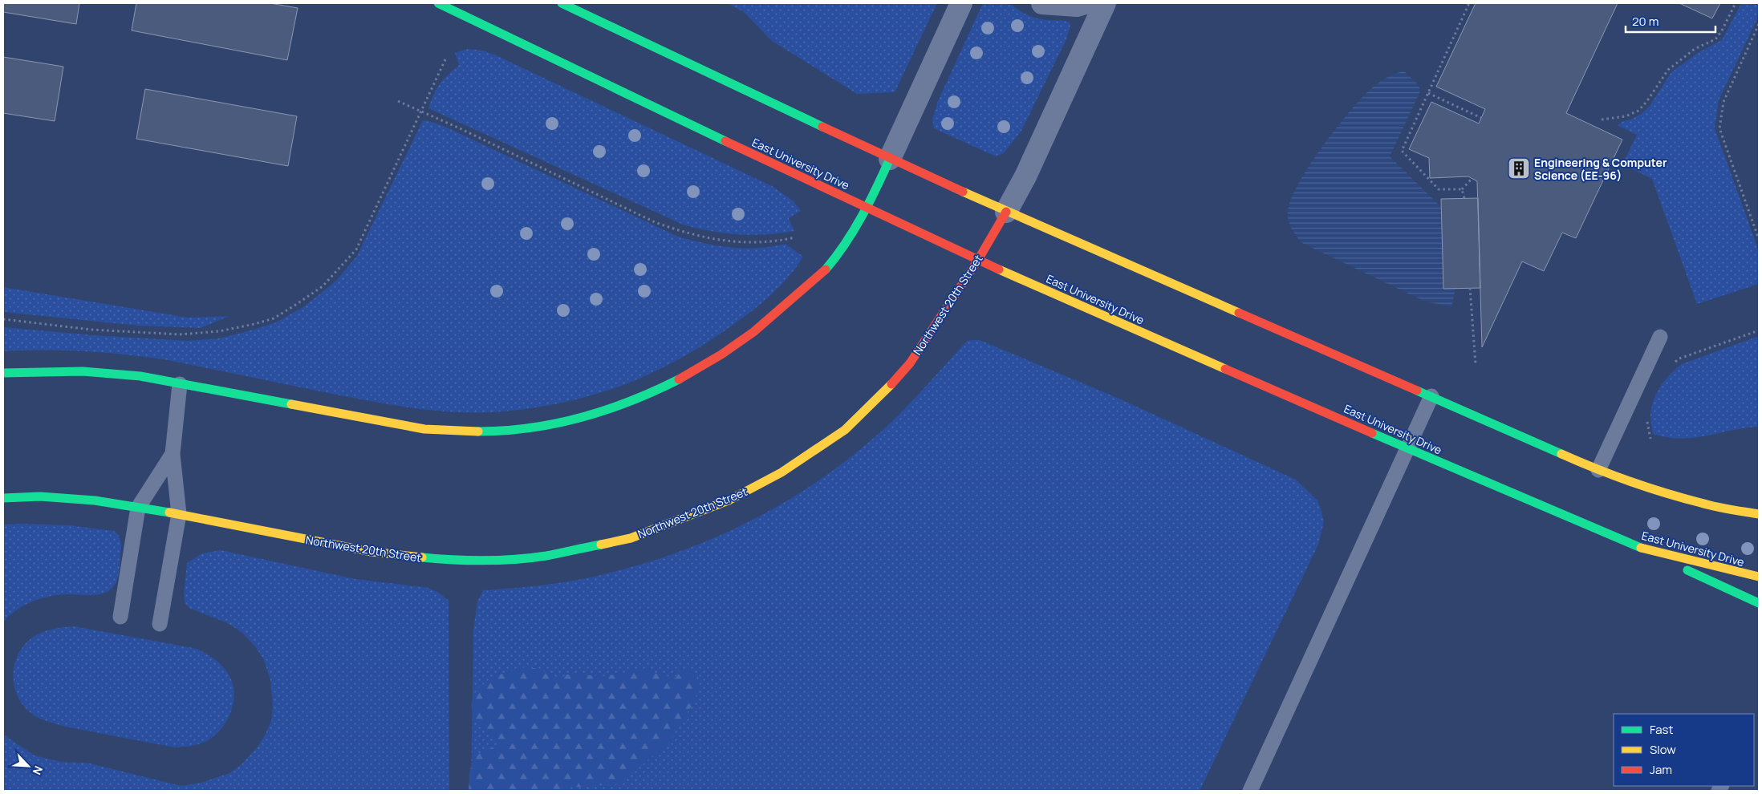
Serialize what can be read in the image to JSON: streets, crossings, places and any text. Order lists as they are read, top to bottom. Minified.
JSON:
{"streets":{"street":["East University Drive","Northwest 20th Street"]},"crossings":[["East University Drive","Northwest 20th Street"]],"places":{"building":["Engineering & Computer Science (EE-96)"]},"legend":["Fast","Slow","Jam"],"scale_bar":"20 m","north":"bottom right"}
